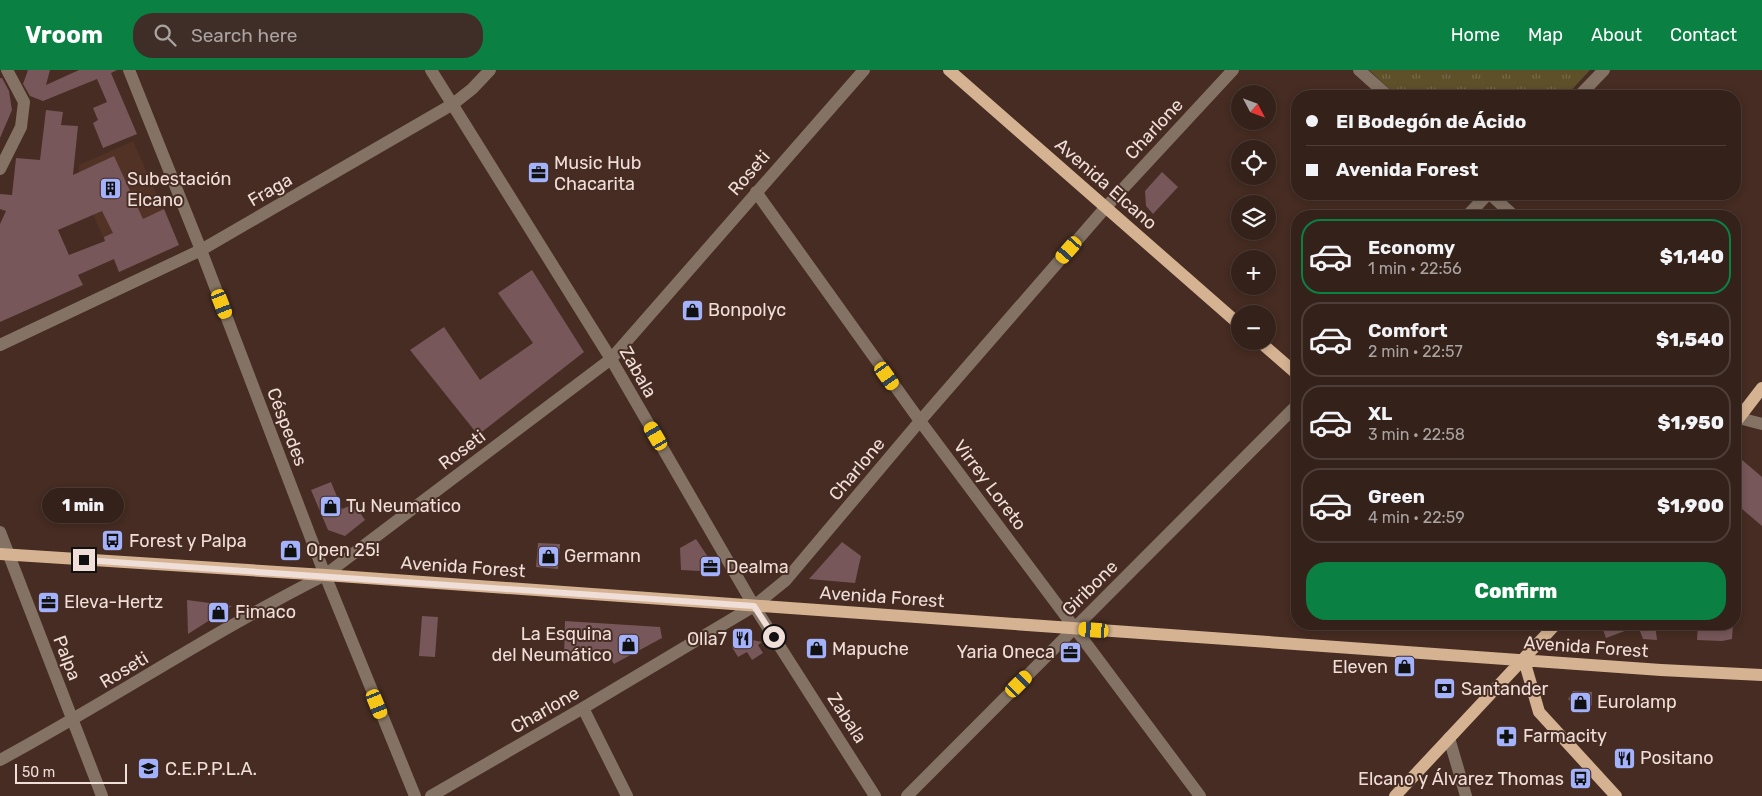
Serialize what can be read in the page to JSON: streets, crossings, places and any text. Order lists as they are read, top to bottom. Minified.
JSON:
{"streets":{"main road":["Avenida Elcano","Avenida Forest"],"street":["Charlone","Roseti","Fraga","Zabala","Céspedes","Virrey Loreto","Giribone","Palpa"]},"crossings":[["Charlone","Avenida Elcano"],["Charlone","Zabala"],["Charlone","Virrey Loreto"],["Charlone","Avenida Forest"],["Roseti","Zabala"],["Roseti","Céspedes"],["Roseti","Virrey Loreto"],["Roseti","Avenida Forest"],["Roseti","Palpa"],["Fraga","Zabala"],["Fraga","Céspedes"],["Zabala","Avenida Forest"],["Céspedes","Avenida Forest"],["Virrey Loreto","Avenida Forest"],["Virrey Loreto","Giribone"],["Avenida Forest","Giribone"],["Avenida Forest","Palpa"]],"places":{"office":["Music Hub Chacarita","Dealma","Eleva-Hertz","Yaria Oneca"],"building":["Subestación Elcano"],"shop":["Bonpolyc","Tu Neumatico","Open 25!","Germann","Fimaco","La Esquina del Neumático","Mapuche","Eleven","Eurolamp"],"bus stop":["Forest y Palpa","Elcano y Álvarez Thomas"],"restaurant":["Olla7","Positano"],"bank":["Santander"],"pharmacy":["Farmacity"],"school or university":["C.E.P.P.L.A."]},"scale_bar":"50 m","north":"bottom right","page":{"header":"Vroom","search":"Search here","nav":["Home","Map","About","Contact"],"map_buttons":["+","−"],"banner":["El Bodegón de Ácido","Avenida Forest"],"list":[{"name":"Economy","note":"1 min · 22:56","value":"$1,140"},{"name":"Comfort","note":"2 min · 22:57","value":"$1,540"},{"name":"XL","note":"3 min · 22:58","value":"$1,950"},{"name":"Green","note":"4 min · 22:59","value":"$1,900"}],"bubble":"1 min","buttons":"Confirm","scale":"50 m"}}
